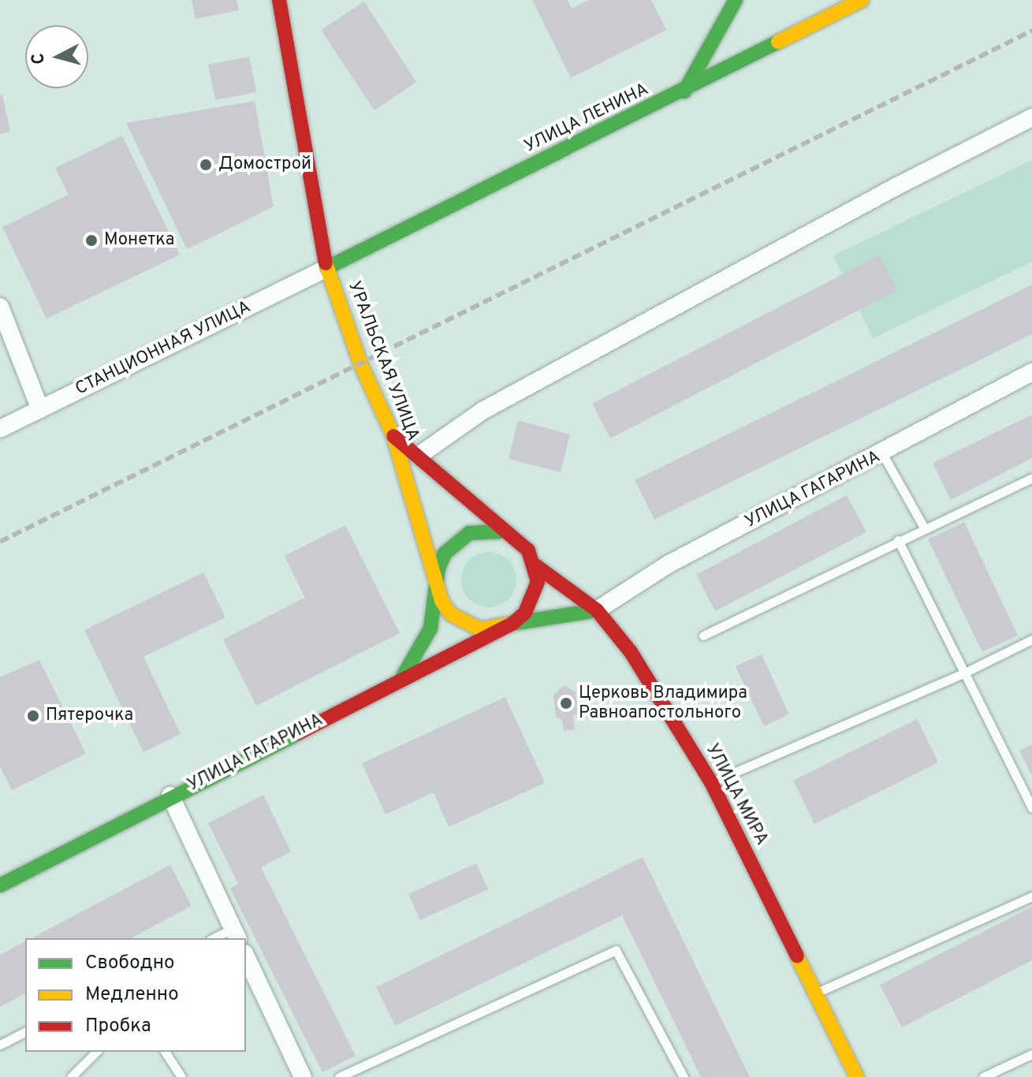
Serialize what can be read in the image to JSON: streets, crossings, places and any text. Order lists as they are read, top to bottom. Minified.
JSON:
{"streets":{"main road":["УЛИЦА ЛЕНИНА","УРАЛЬСКАЯ УЛИЦА","УЛИЦА ГАГАРИНА","УЛИЦА МИРА"],"street":["СТАНЦИОННАЯ УЛИЦА"]},"crossings":[["УЛИЦА ЛЕНИНА","СТАНЦИОННАЯ УЛИЦА"],["УЛИЦА ЛЕНИНА","УРАЛЬСКАЯ УЛИЦА"],["СТАНЦИОННАЯ УЛИЦА","УРАЛЬСКАЯ УЛИЦА"],["УРАЛЬСКАЯ УЛИЦА","УЛИЦА ГАГАРИНА"],["УРАЛЬСКАЯ УЛИЦА","УЛИЦА МИРА"],["УЛИЦА ГАГАРИНА","УЛИЦА МИРА"]],"places":["Домострой","Монетка","Церковь Владимира Равноапостольного","Пятерочка"],"legend":["Свободно","Медленно","Пробка"],"north":"left"}
